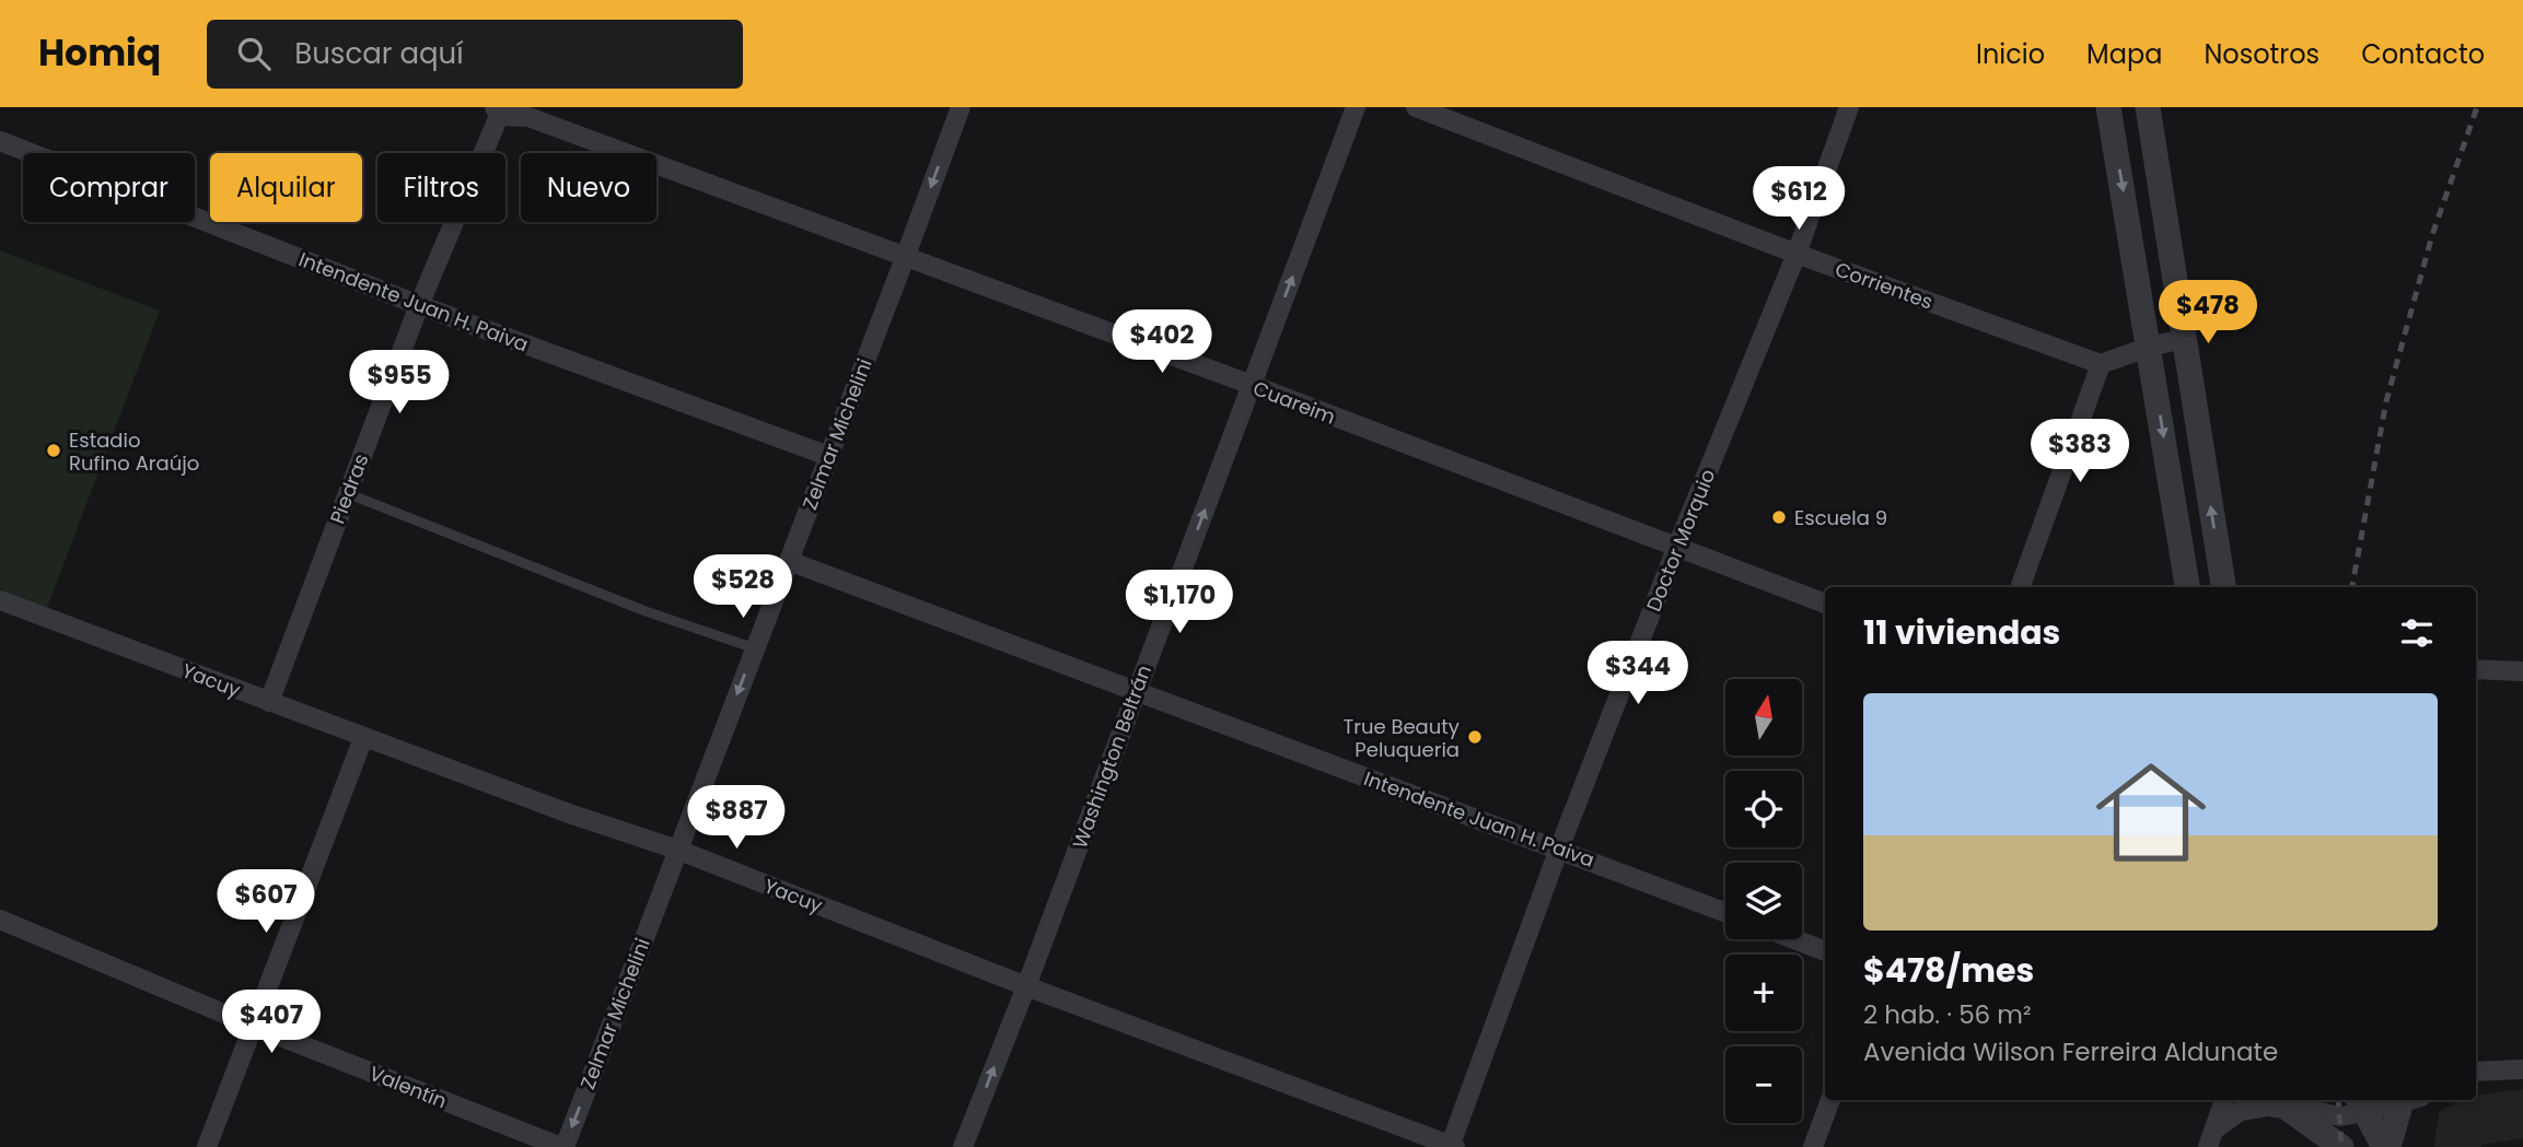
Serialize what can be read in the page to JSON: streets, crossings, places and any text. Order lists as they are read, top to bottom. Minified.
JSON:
{"streets":{"street":["Corrientes","Intendente Juan H. Paiva","Cuareim","Zelmar Michelini","Piedras","Doctor Morquio","Yacuy","Washington Beltrán","Valentín"]},"crossings":[["Corrientes","Doctor Morquio"],["Intendente Juan H. Paiva","Zelmar Michelini"],["Intendente Juan H. Paiva","Piedras"],["Intendente Juan H. Paiva","Doctor Morquio"],["Intendente Juan H. Paiva","Washington Beltrán"],["Cuareim","Zelmar Michelini"],["Cuareim","Piedras"],["Cuareim","Doctor Morquio"],["Cuareim","Washington Beltrán"],["Zelmar Michelini","Yacuy"],["Zelmar Michelini","Valentín"],["Piedras","Yacuy"],["Doctor Morquio","Yacuy"],["Yacuy","Washington Beltrán"]],"one_way":["Zelmar Michelini","Washington Beltrán"],"places":["Estadio Rufino Araújo","Escuela 9","True Beauty Peluqueria"],"north":"top","page":{"header":"Homiq","search":"Buscar aquí","nav":["Inicio","Mapa","Nosotros","Contacto"],"chip":["Comprar","Alquilar","Filtros","Nuevo"],"price":["$612","$478","$402","$955","$383","$528","$1,170","$344","$887","$607","$407"],"heading":"11 viviendas","map_buttons":["+","−"],"list":[{"name":"$478/mes","note":"2 hab. · 56 m² · Avenida Wilson Ferreira Aldunate"}]}}
